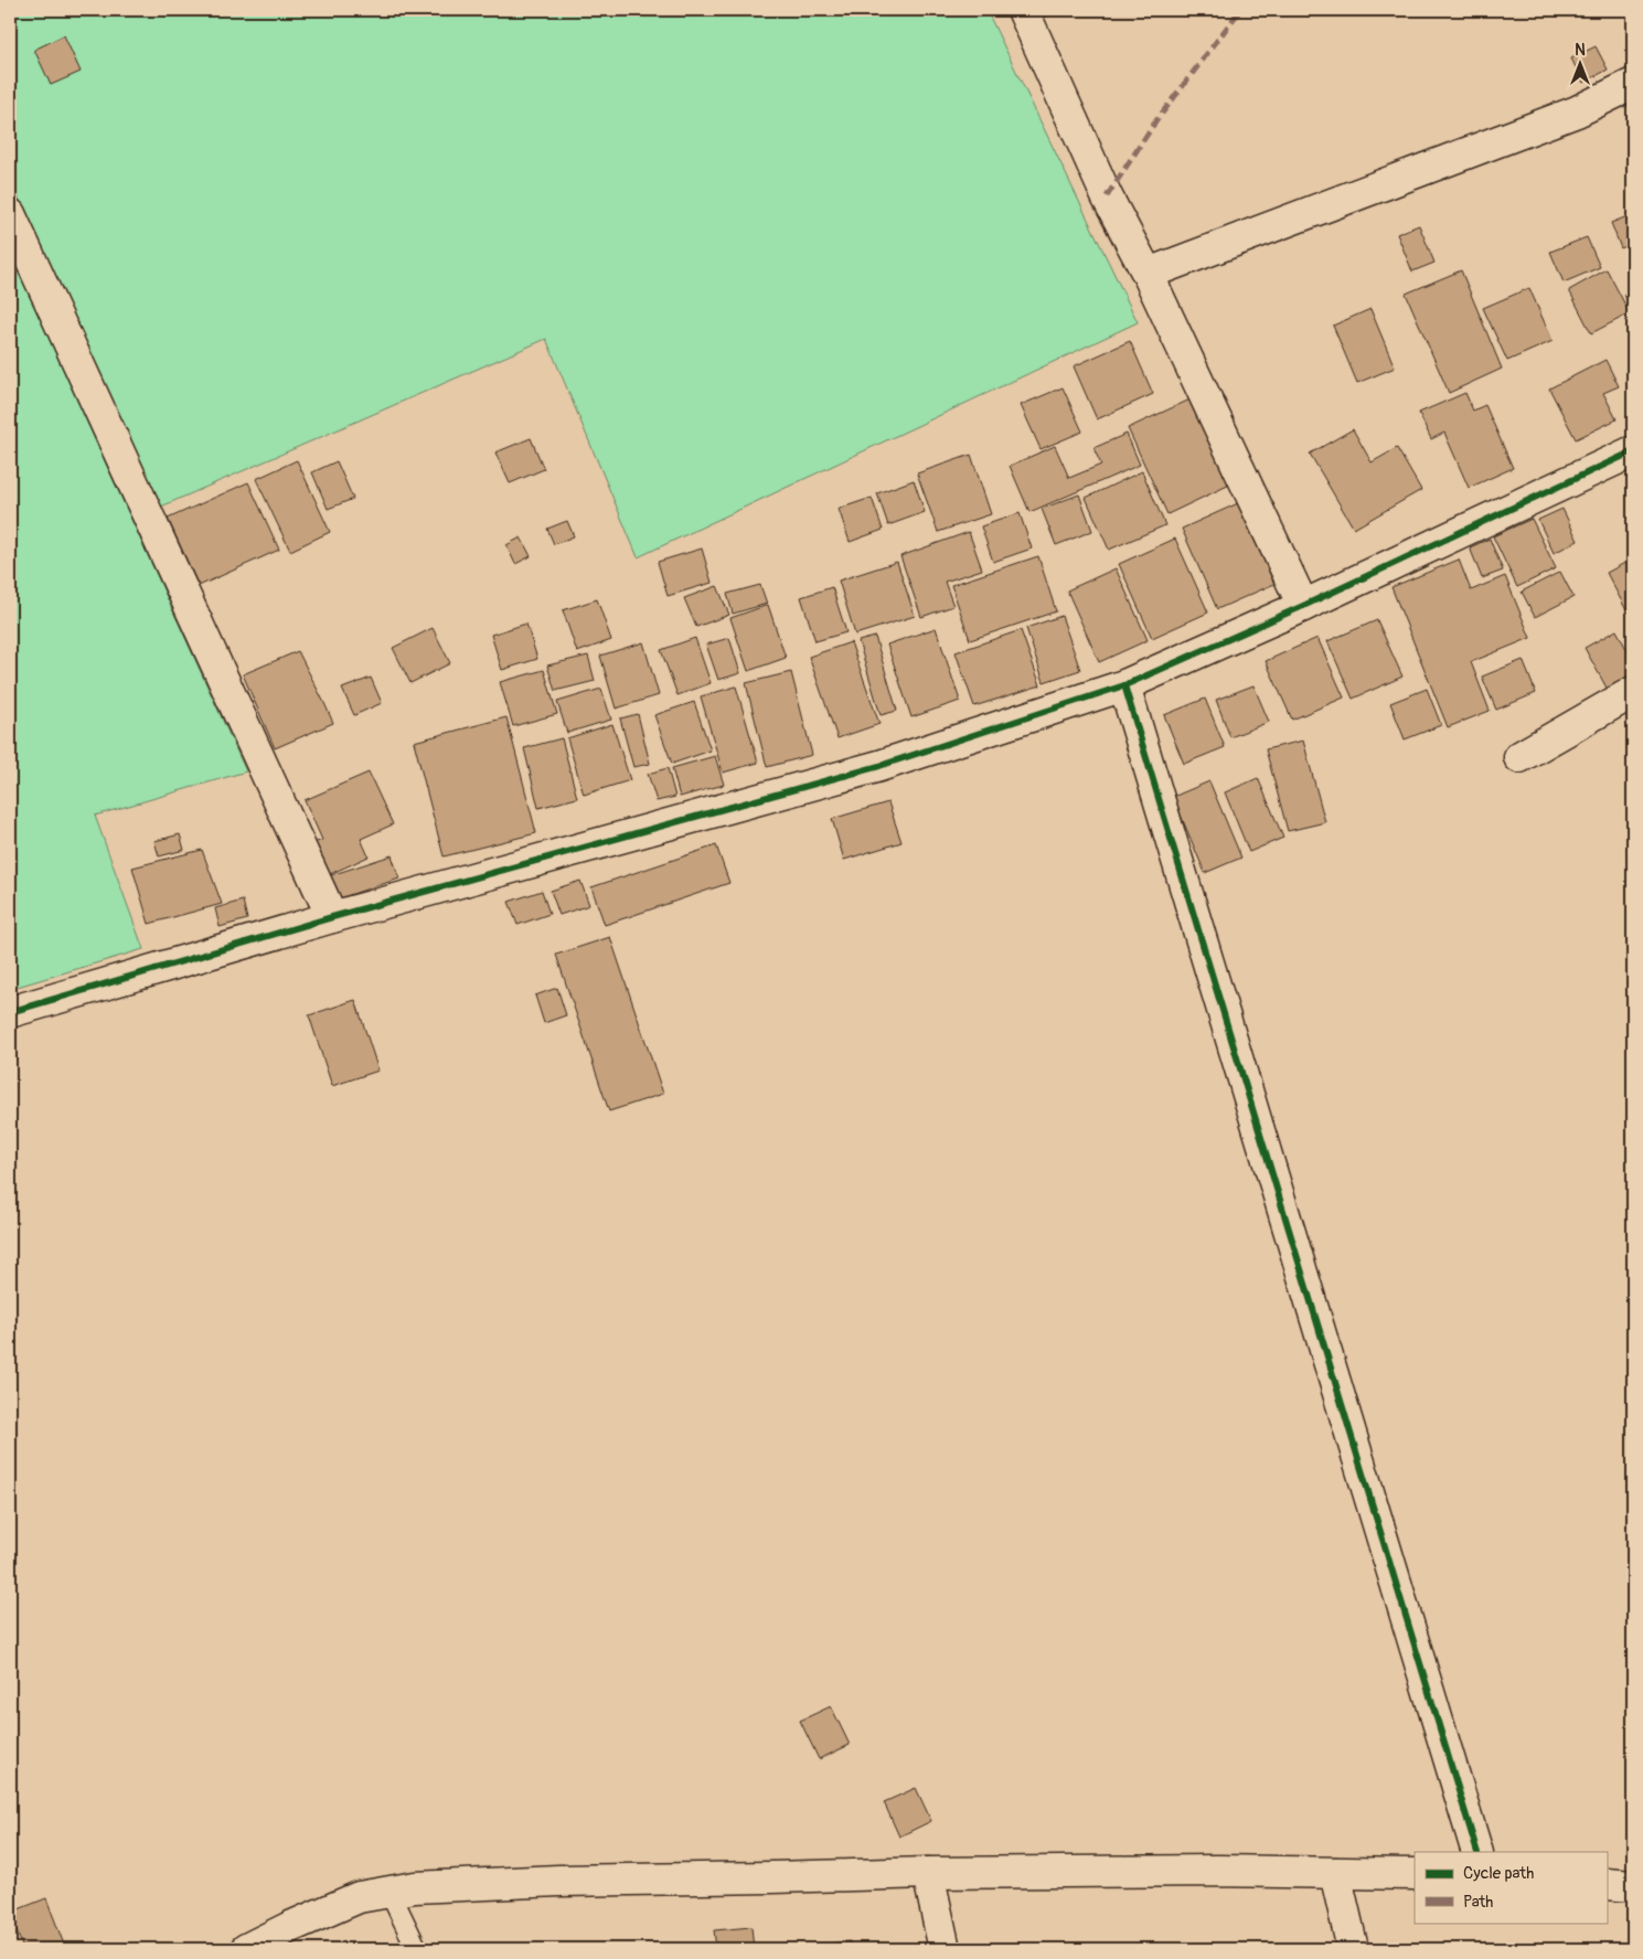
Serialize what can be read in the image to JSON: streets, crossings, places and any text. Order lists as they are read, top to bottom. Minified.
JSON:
{"legend":["Cycle path","Path"],"north":"top"}
